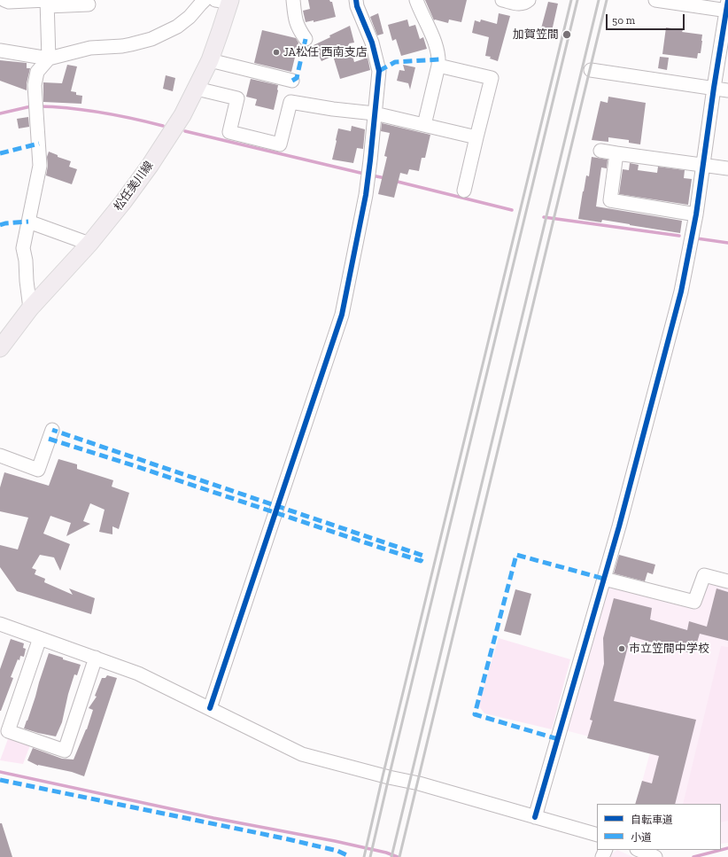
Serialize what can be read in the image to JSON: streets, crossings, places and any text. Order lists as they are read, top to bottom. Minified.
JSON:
{"streets":{"main road":["松任美川線"]},"places":["加賀笠間","JA松任 西南支店","市立笠間中学校"],"legend":["自転車道","小道"],"scale_bar":"50 m"}
